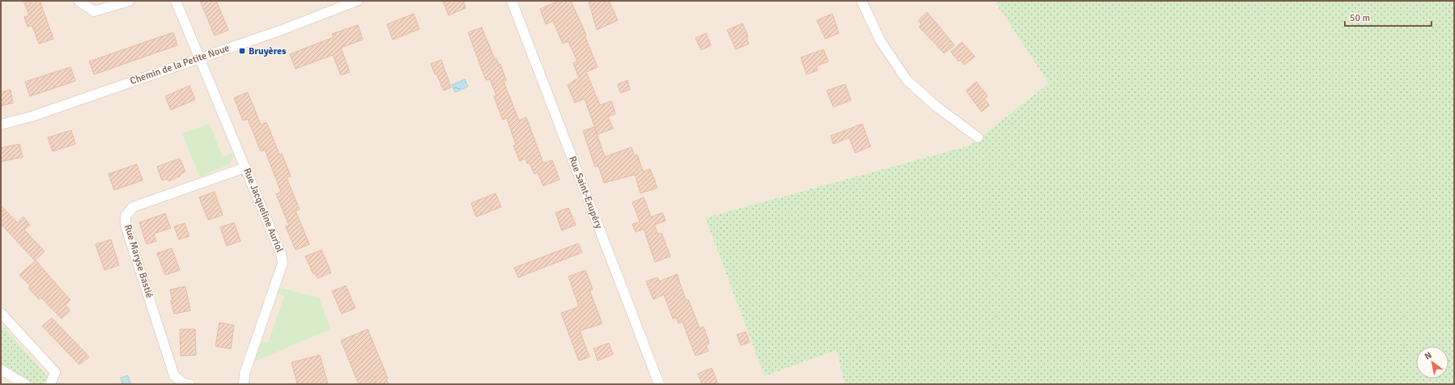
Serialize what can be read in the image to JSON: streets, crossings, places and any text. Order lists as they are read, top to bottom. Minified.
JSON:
{"streets":{"street":["Chemin de la Petite Noue","Rue Saint-Exupéry","Rue Jacqueline Auriol","Rue Maryse Bastié"]},"crossings":[["Chemin de la Petite Noue","Rue Jacqueline Auriol"],["Rue Jacqueline Auriol","Rue Maryse Bastié"]],"places":{"transit":["Bruyères"]},"scale_bar":"50 m","north":"top left"}
